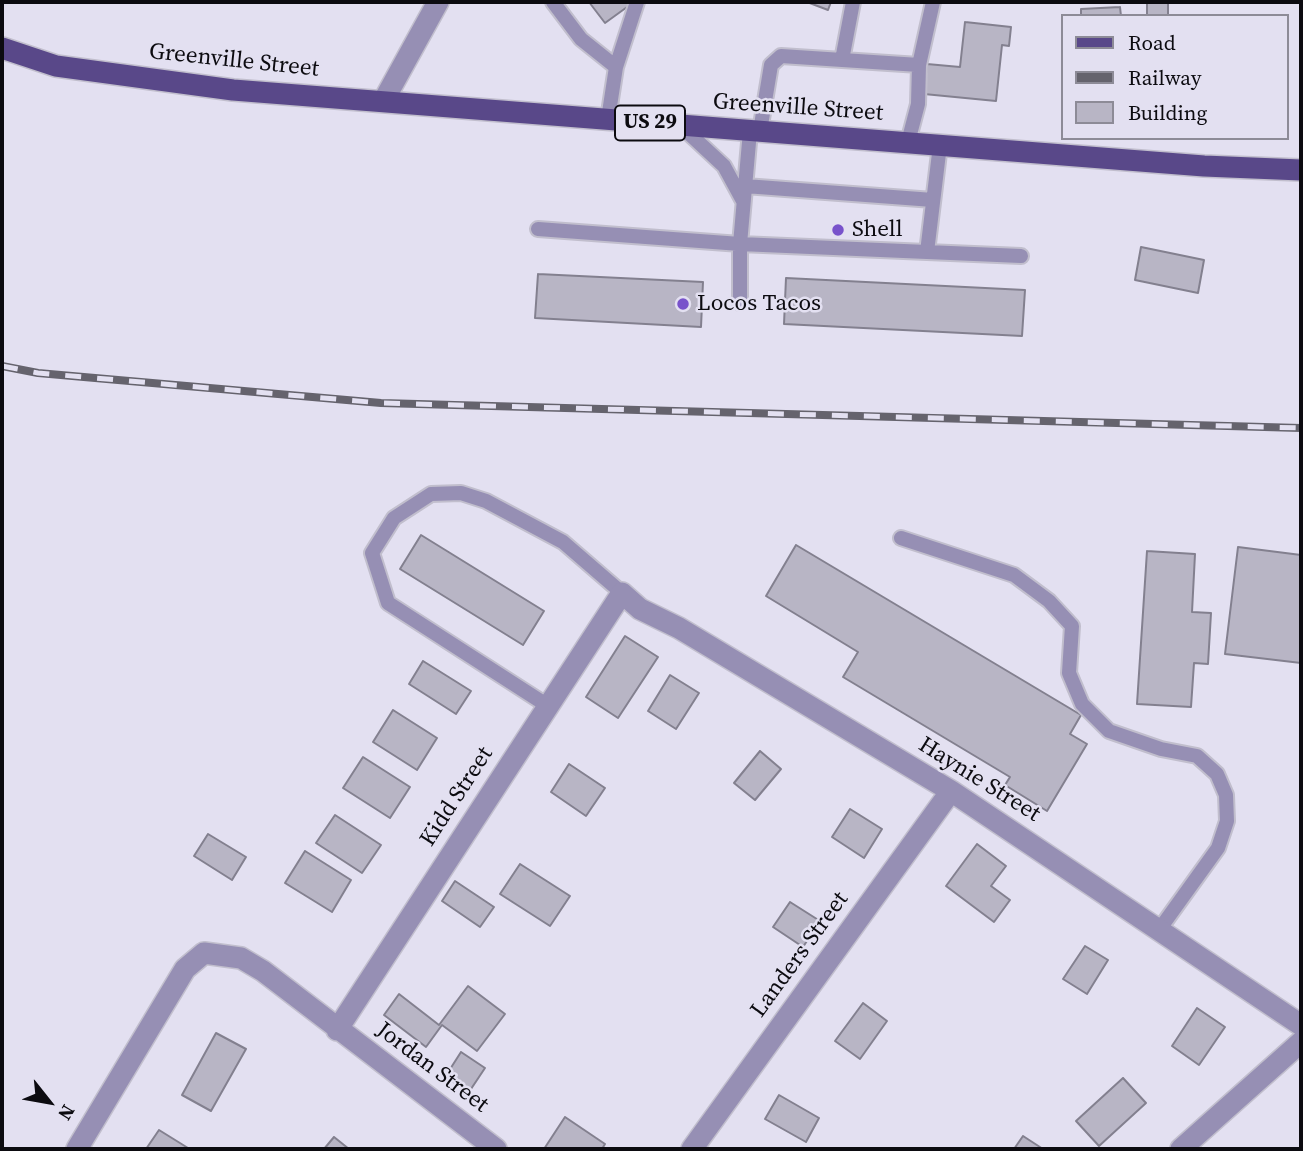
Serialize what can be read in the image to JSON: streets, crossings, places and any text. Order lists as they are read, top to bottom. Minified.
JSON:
{"streets":{"main road":["Greenville Street","US 29"],"street":["Haynie Street","Kidd Street","Landers Street","Jordan Street"]},"crossings":[["Haynie Street","Kidd Street"],["Haynie Street","Landers Street"],["Kidd Street","Jordan Street"]],"places":["Shell","Locos Tacos"],"legend":["Road","Railway","Building"],"north":"bottom right"}
